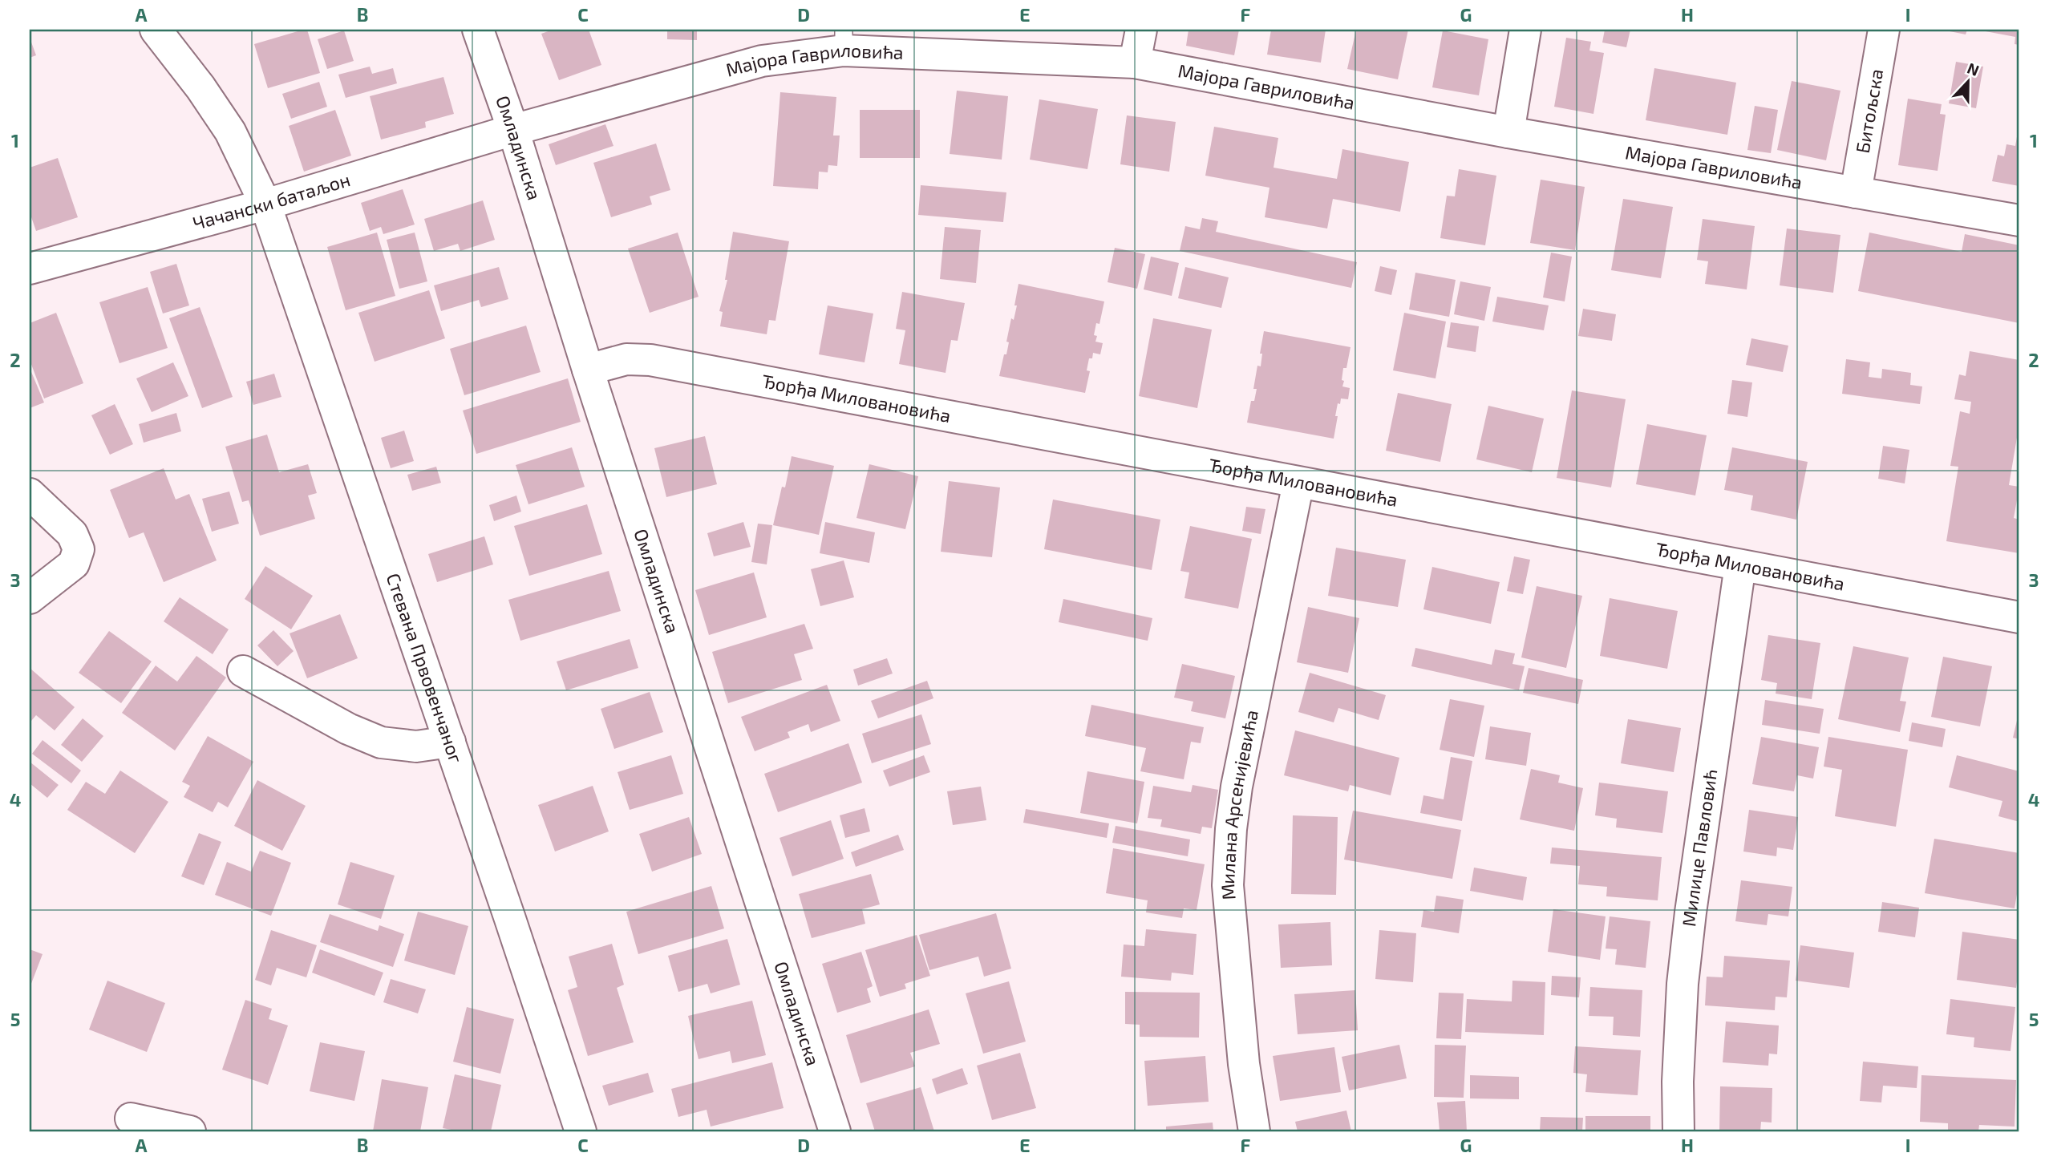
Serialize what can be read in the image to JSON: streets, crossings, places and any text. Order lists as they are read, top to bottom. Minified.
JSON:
{"streets":{"street":["Мајора Гавриловића","Битољска","Омладинска","Чачански батаљон","Ђорђа Миловановића","Стевана Првовенчаног","Милана Арсенијевића","Милице Павловић"]},"crossings":[["Мајора Гавриловића","Битољска"],["Мајора Гавриловића","Омладинска"],["Мајора Гавриловића","Чачански батаљон"],["Омладинска","Чачански батаљон"],["Омладинска","Ђорђа Миловановића"],["Чачански батаљон","Стевана Првовенчаног"],["Ђорђа Миловановића","Милана Арсенијевића"],["Ђорђа Миловановића","Милице Павловић"]],"north":"top","grid":{"columns":["A","B","C","D","E","F","G","H","I"],"rows":["1","2","3","4","5"]}}
